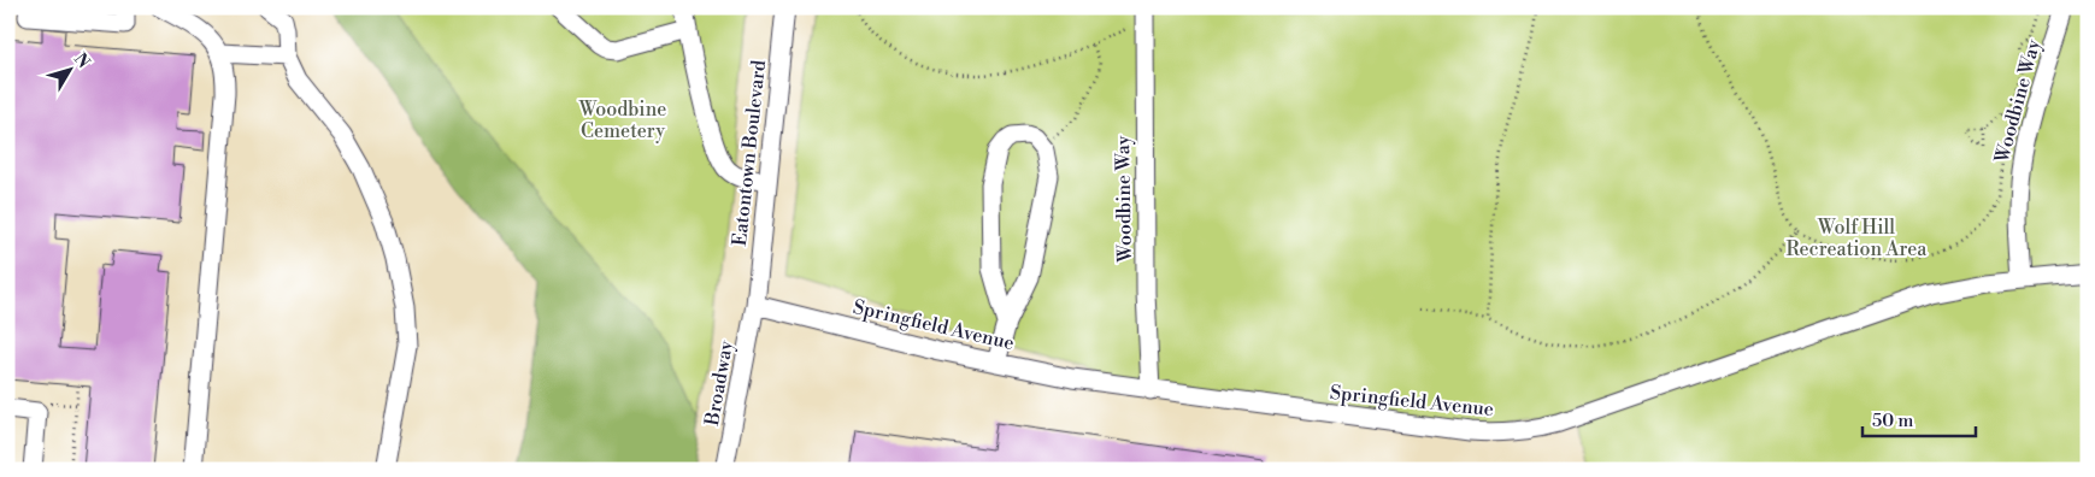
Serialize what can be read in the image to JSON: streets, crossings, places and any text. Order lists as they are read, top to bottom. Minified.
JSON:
{"streets":{"street":["Woodbine Way","Eatontown Boulevard","Springfield Avenue","Broadway"]},"crossings":[["Woodbine Way","Springfield Avenue"],["Eatontown Boulevard","Springfield Avenue"],["Eatontown Boulevard","Broadway"],["Springfield Avenue","Broadway"]],"parks":["Woodbine Cemetery","Wolf Hill Recreation Area"],"scale_bar":"50 m","north":"top right"}
